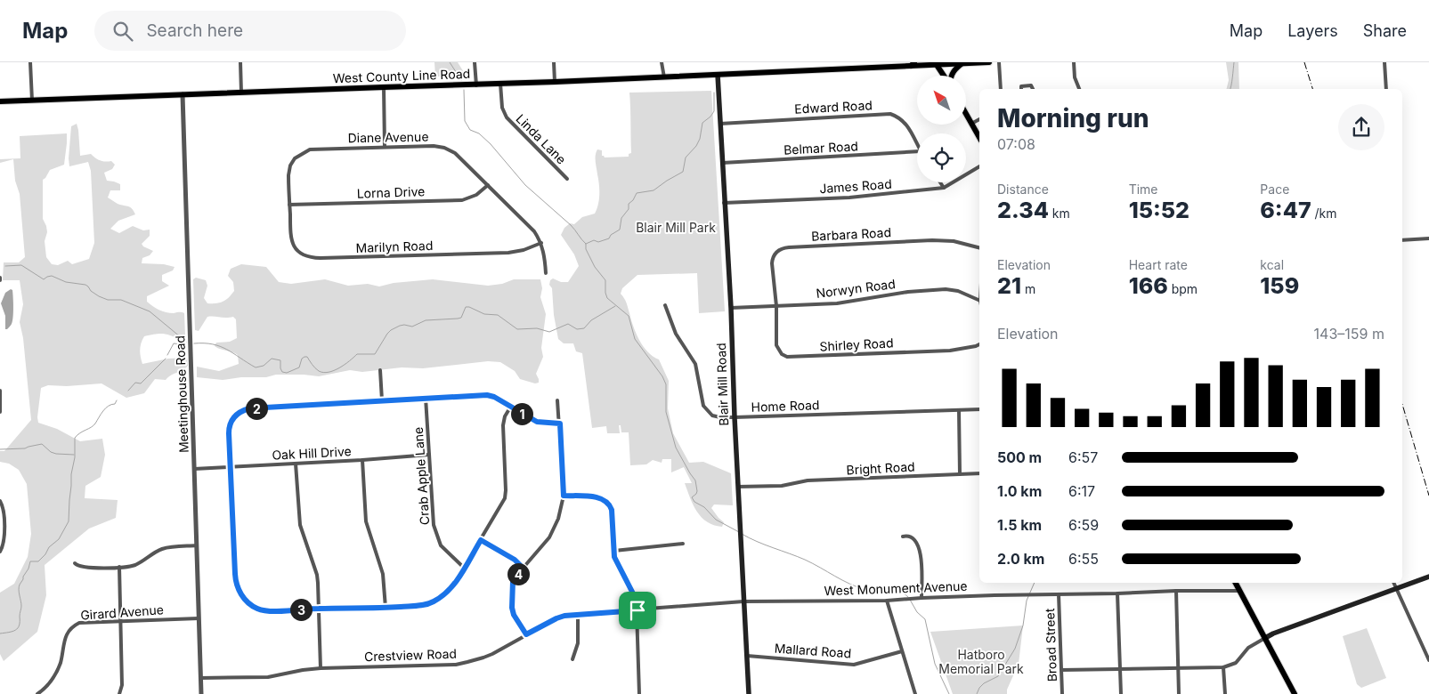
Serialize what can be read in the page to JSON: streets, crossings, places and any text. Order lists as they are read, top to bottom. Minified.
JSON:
{"streets":{"main road":["West County Line Road","Blair Mill Road"],"street":["Edward Road","Diane Avenue","Linda Lane","Belmar Road","James Road","Lorna Drive","Barbara Road","Marilyn Road","Norwyn Road","Shirley Road","Meetinghouse Road","Home Road","Oak Hill Drive","Bright Road","Crab Apple Lane","West Monument Avenue","Girard Avenue","Broad Street","Mallard Road","Crestview Road"]},"crossings":[["West County Line Road","Linda Lane"],["West County Line Road","Blair Mill Road"],["West County Line Road","Meetinghouse Road"],["Edward Road","Blair Mill Road"],["Diane Avenue","Lorna Drive"],["Diane Avenue","Marilyn Road"],["Belmar Road","Blair Mill Road"],["James Road","Blair Mill Road"],["Lorna Drive","Marilyn Road"],["Barbara Road","Norwyn Road"],["Barbara Road","Shirley Road"],["Norwyn Road","Shirley Road"],["Norwyn Road","Blair Mill Road"],["Blair Mill Road","Home Road"],["Blair Mill Road","Bright Road"],["Blair Mill Road","West Monument Avenue"],["Blair Mill Road","Mallard Road"],["Meetinghouse Road","Oak Hill Drive"],["Meetinghouse Road","Girard Avenue"],["Meetinghouse Road","Crestview Road"],["Oak Hill Drive","Crab Apple Lane"],["West Monument Avenue","Broad Street"],["West Monument Avenue","Crestview Road"]],"parks":["Blair Mill Park","Hatboro Memorial Park"],"north":"top left","page":{"header":"Map","search":"Search here","nav":["Map","Layers","Share"],"heading":["Morning run","07:08"],"stats":[["Distance","2.34 km"],["Time","15:52"],["Pace","6:47 /km"],["Elevation","21 m"],["Heart rate","166 bpm"],["kcal","159"]],"chart":["Elevation","143–159 m"],"pins":["2","1","4","3"],"list":[{"name":"500 m","note":"6:57"},{"name":"1.0 km","note":"6:17"},{"name":"1.5 km","note":"6:59"},{"name":"2.0 km","note":"6:55"}]}}
